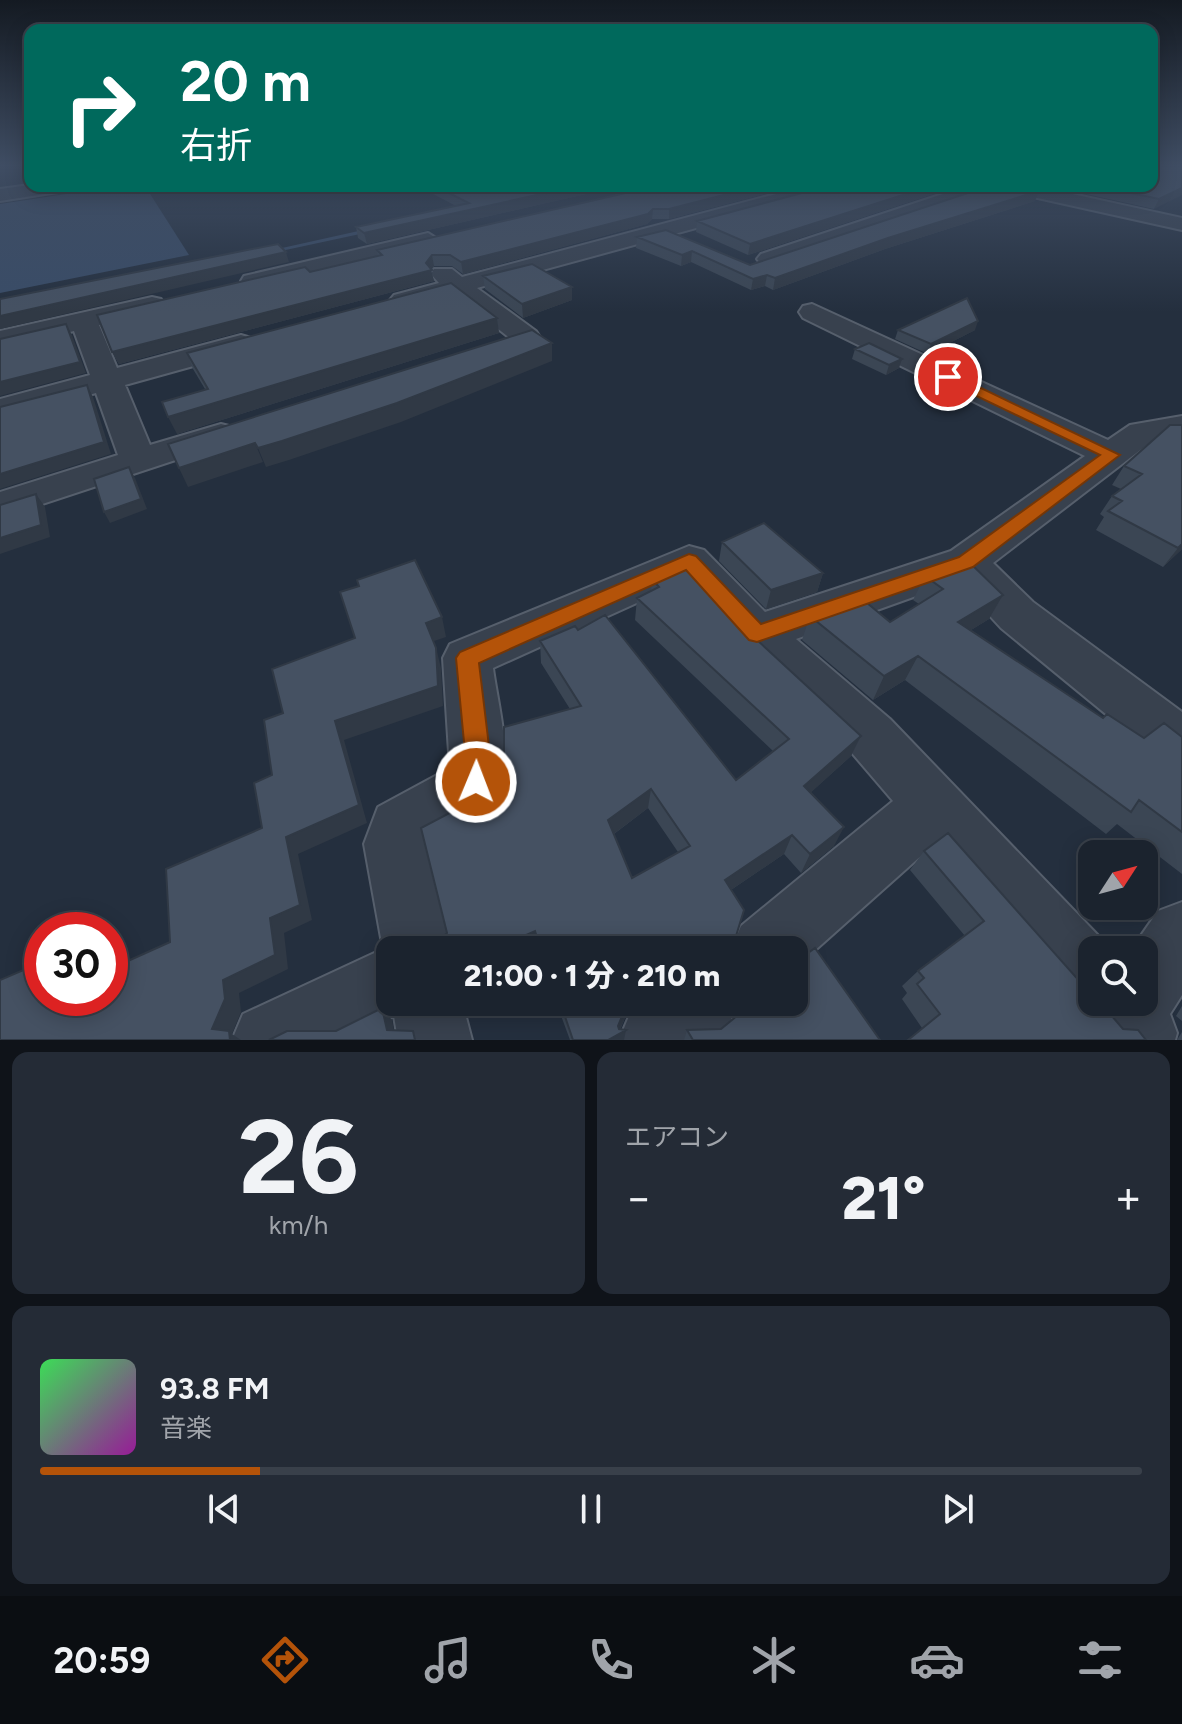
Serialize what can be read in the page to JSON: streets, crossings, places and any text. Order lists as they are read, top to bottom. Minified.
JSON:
{"north":"top right","page":{"turn":["20 m","右折"],"limit":"30","trip":"21:00 · 1 分 · 210 m","tile":[["26","km/h"],"エアコン"],"heat":["−","21°","+"],"song":["93.8 FM","音楽"],"tabs":"20:59"}}
